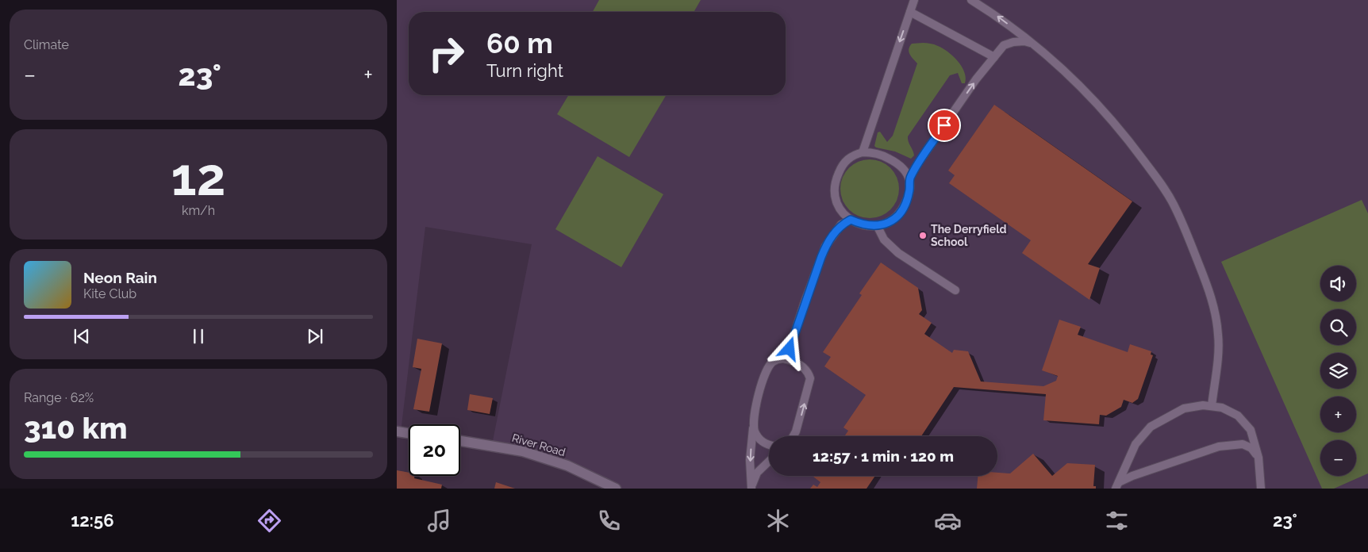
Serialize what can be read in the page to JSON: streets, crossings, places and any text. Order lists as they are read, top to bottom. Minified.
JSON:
{"streets":{"street":["River Road"]},"places":["The Derryfield School"],"page":{"tile":["Climate",["12","km/h"],["Range · 62%","310 km"]],"turn":["60 m","Turn right"],"heat":["−","23°","+"],"song":["Neon Rain","Kite Club"],"map_buttons":["+","−"],"limit":"20","trip":"12:57 · 1 min · 120 m","tabs":["12:56","23°"]}}
